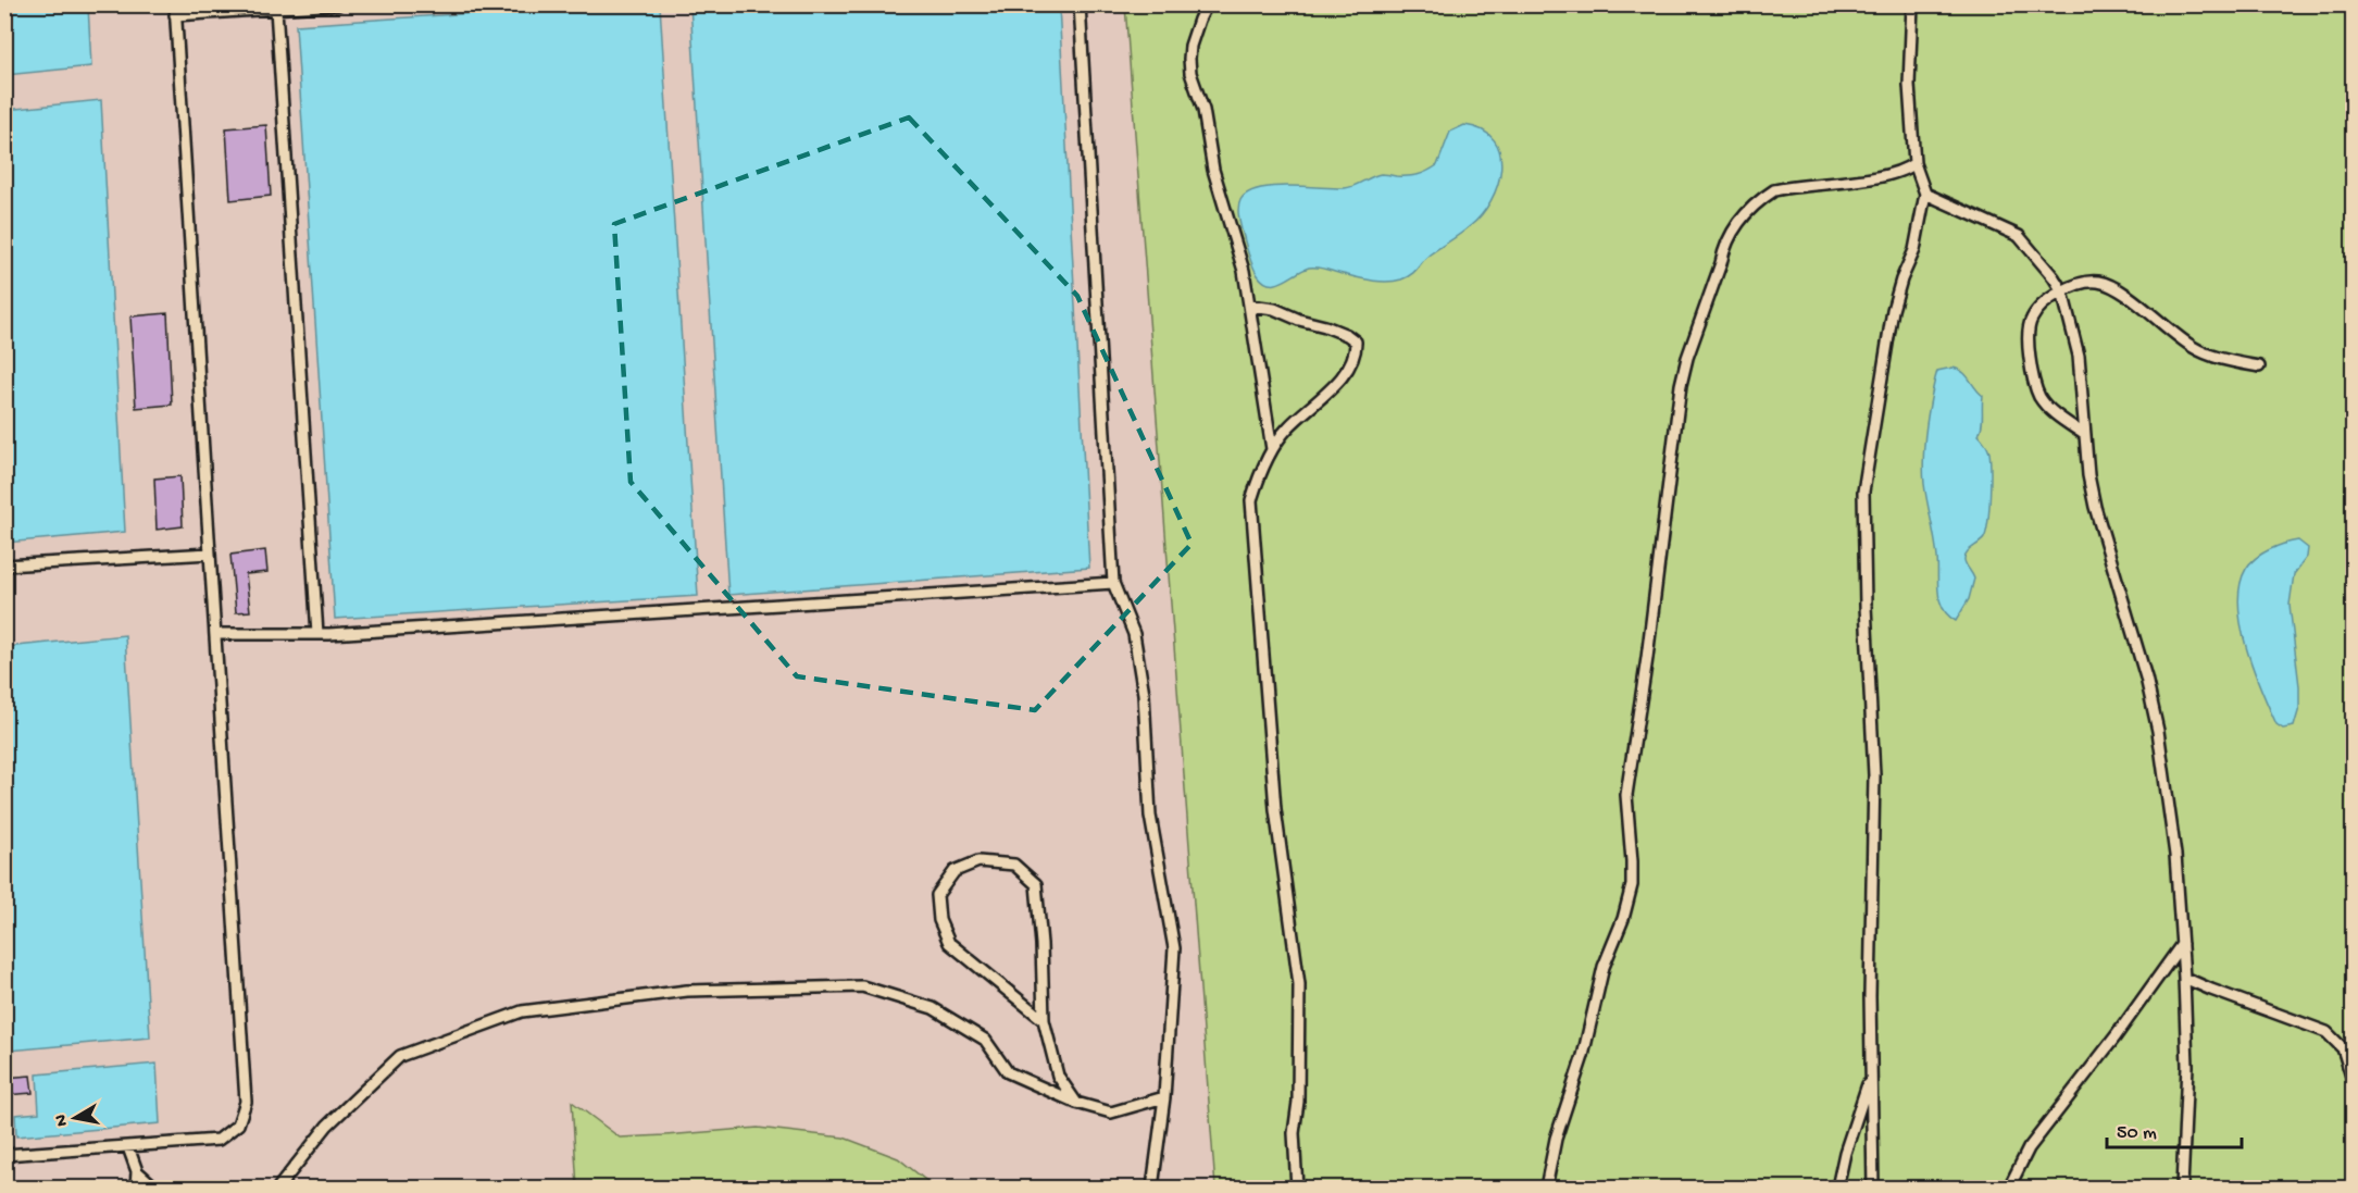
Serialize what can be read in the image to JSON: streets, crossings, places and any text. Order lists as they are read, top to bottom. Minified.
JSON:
{"scale_bar":"50 m","north":"left"}
